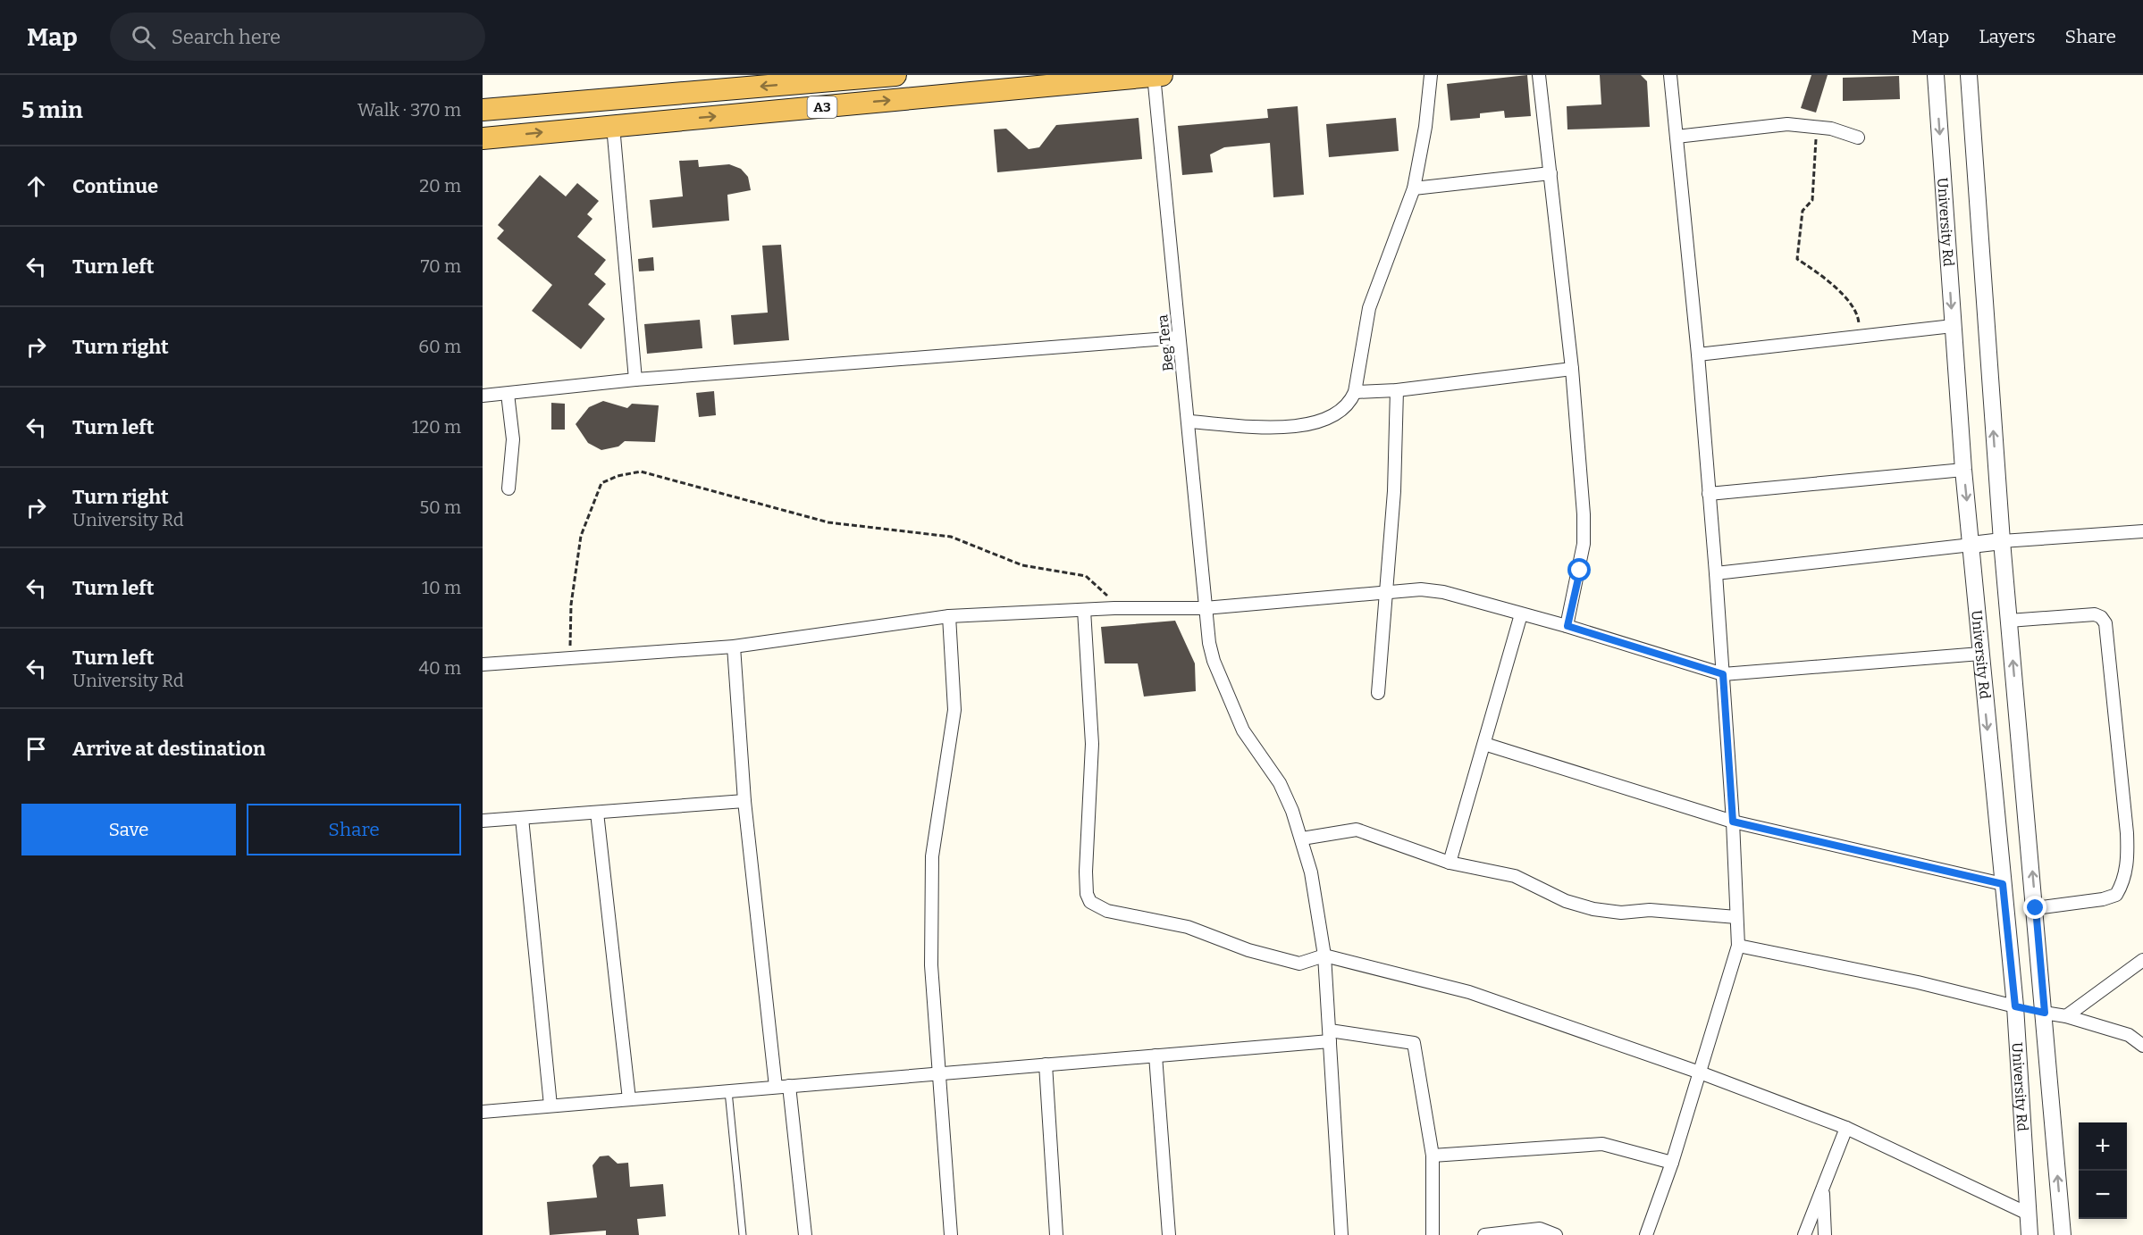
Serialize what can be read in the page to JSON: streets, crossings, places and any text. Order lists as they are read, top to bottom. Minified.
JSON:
{"streets":{"highway":["A3"],"street":["University Rd","Beg Tera"]},"crossings":[["A3","Beg Tera"]],"page":{"header":"Map","search":"Search here","nav":["Map","Layers","Share"],"heading":["5 min","Walk · 370 m"],"list":[["Continue","20 m"],["Turn left","70 m"],["Turn right","60 m"],["Turn left","120 m"],["Turn right","University Rd","50 m"],["Turn left","10 m"],["Turn left","University Rd","40 m"],"Arrive at destination"],"buttons":["Save","Share"],"map_buttons":["+","−"]}}
